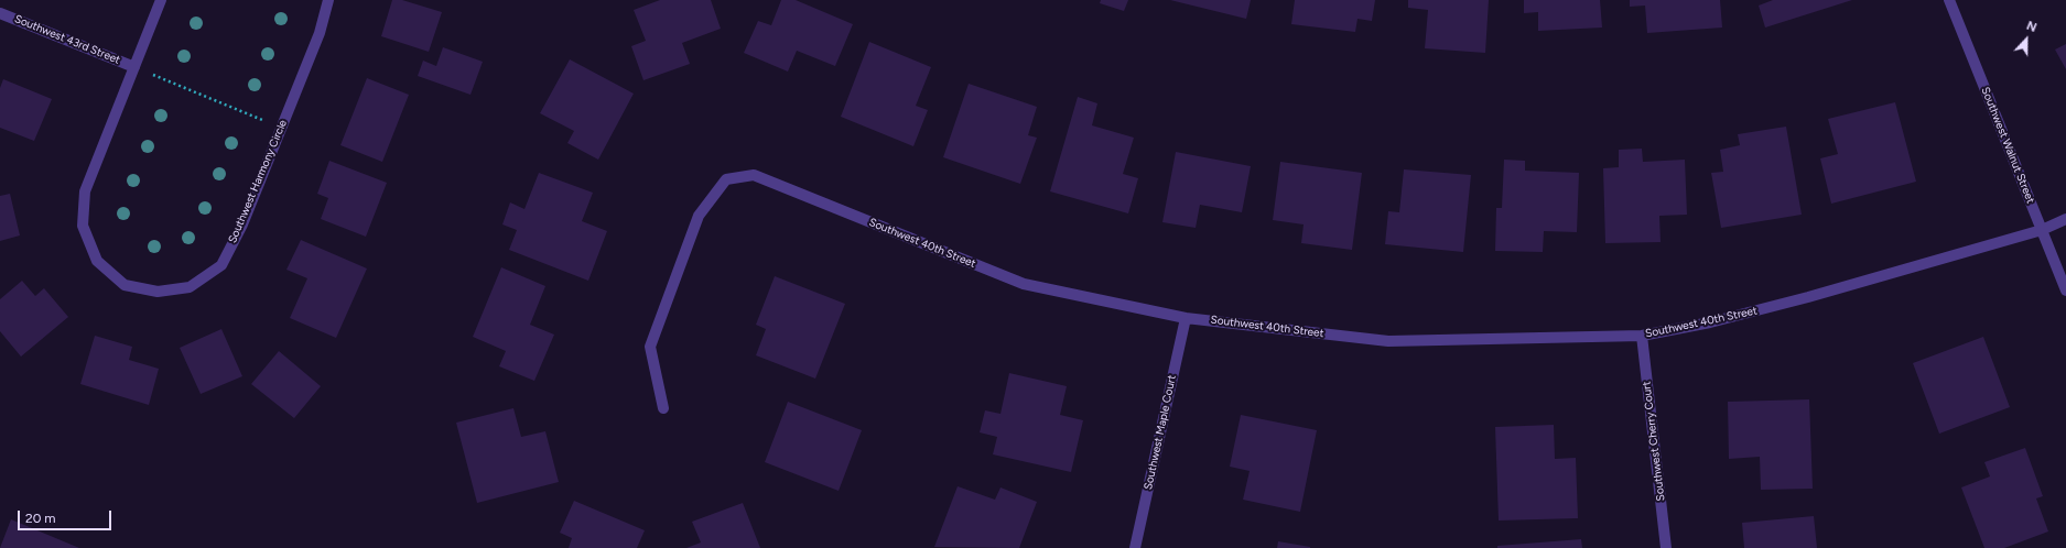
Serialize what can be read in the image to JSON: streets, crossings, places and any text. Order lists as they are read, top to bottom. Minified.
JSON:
{"streets":{"street":["Southwest 43rd Street","Southwest Walnut Street","Southwest Harmony Circle","Southwest 40th Street","Southwest Maple Court","Southwest Cherry Court"]},"crossings":[["Southwest 43rd Street","Southwest Harmony Circle"],["Southwest Walnut Street","Southwest 40th Street"],["Southwest 40th Street","Southwest Maple Court"],["Southwest 40th Street","Southwest Cherry Court"]],"scale_bar":"20 m","north":"top"}
